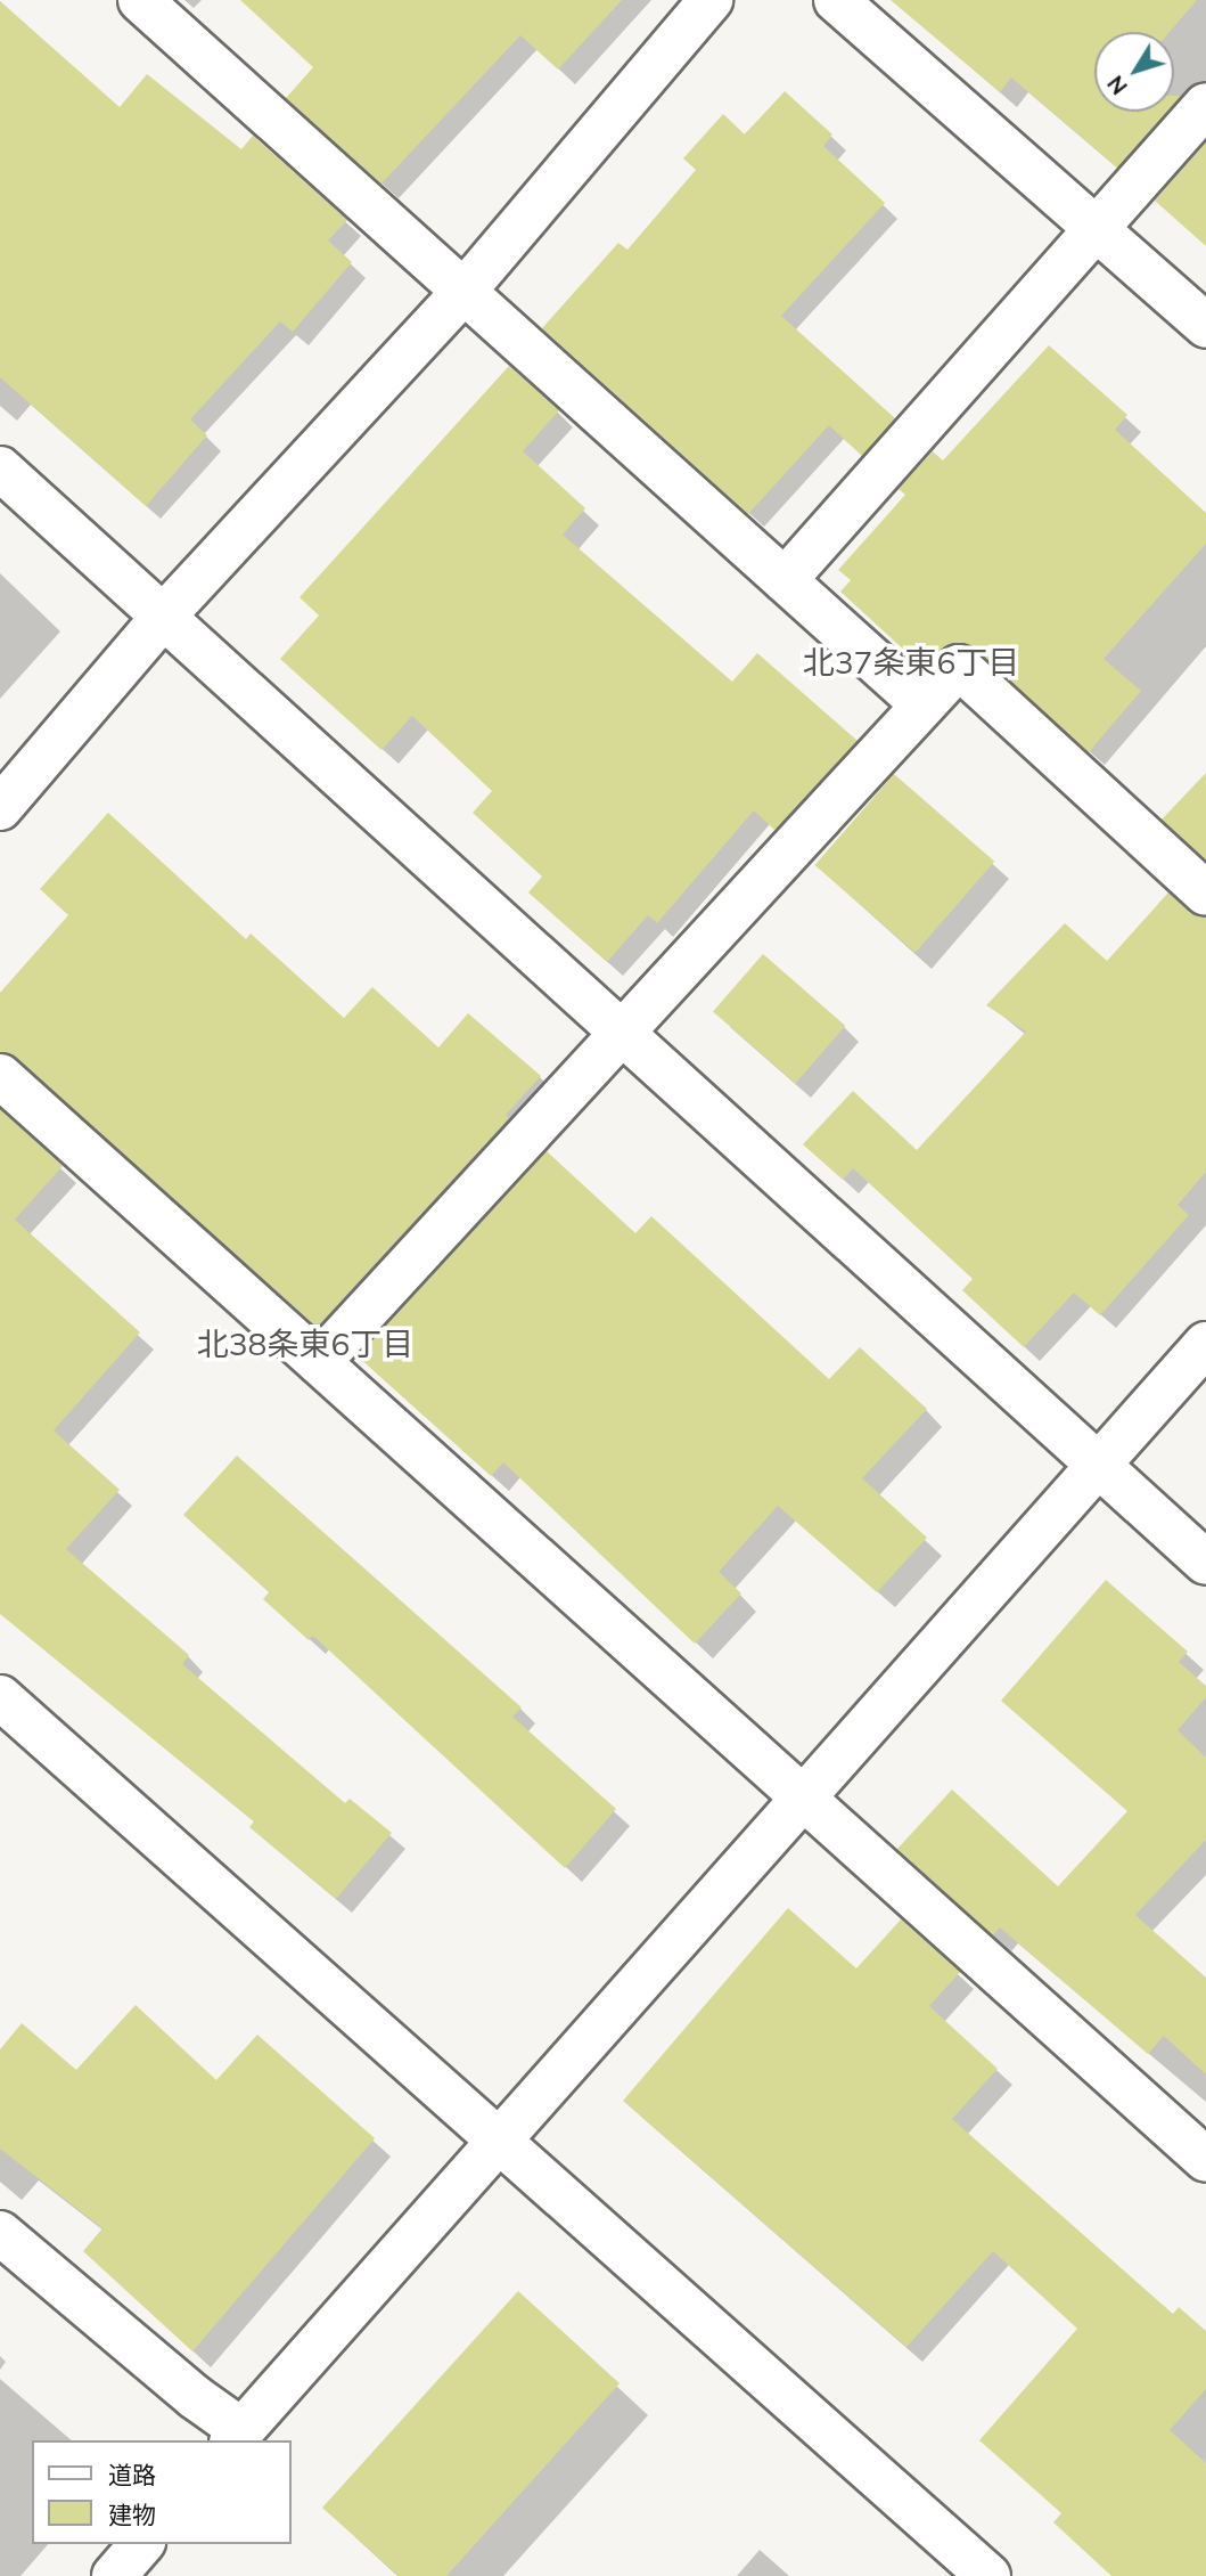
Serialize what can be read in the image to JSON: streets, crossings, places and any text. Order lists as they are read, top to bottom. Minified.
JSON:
{"districts":["北37条東6丁目","北38条東6丁目"],"legend":["道路","建物"],"north":"bottom left"}
